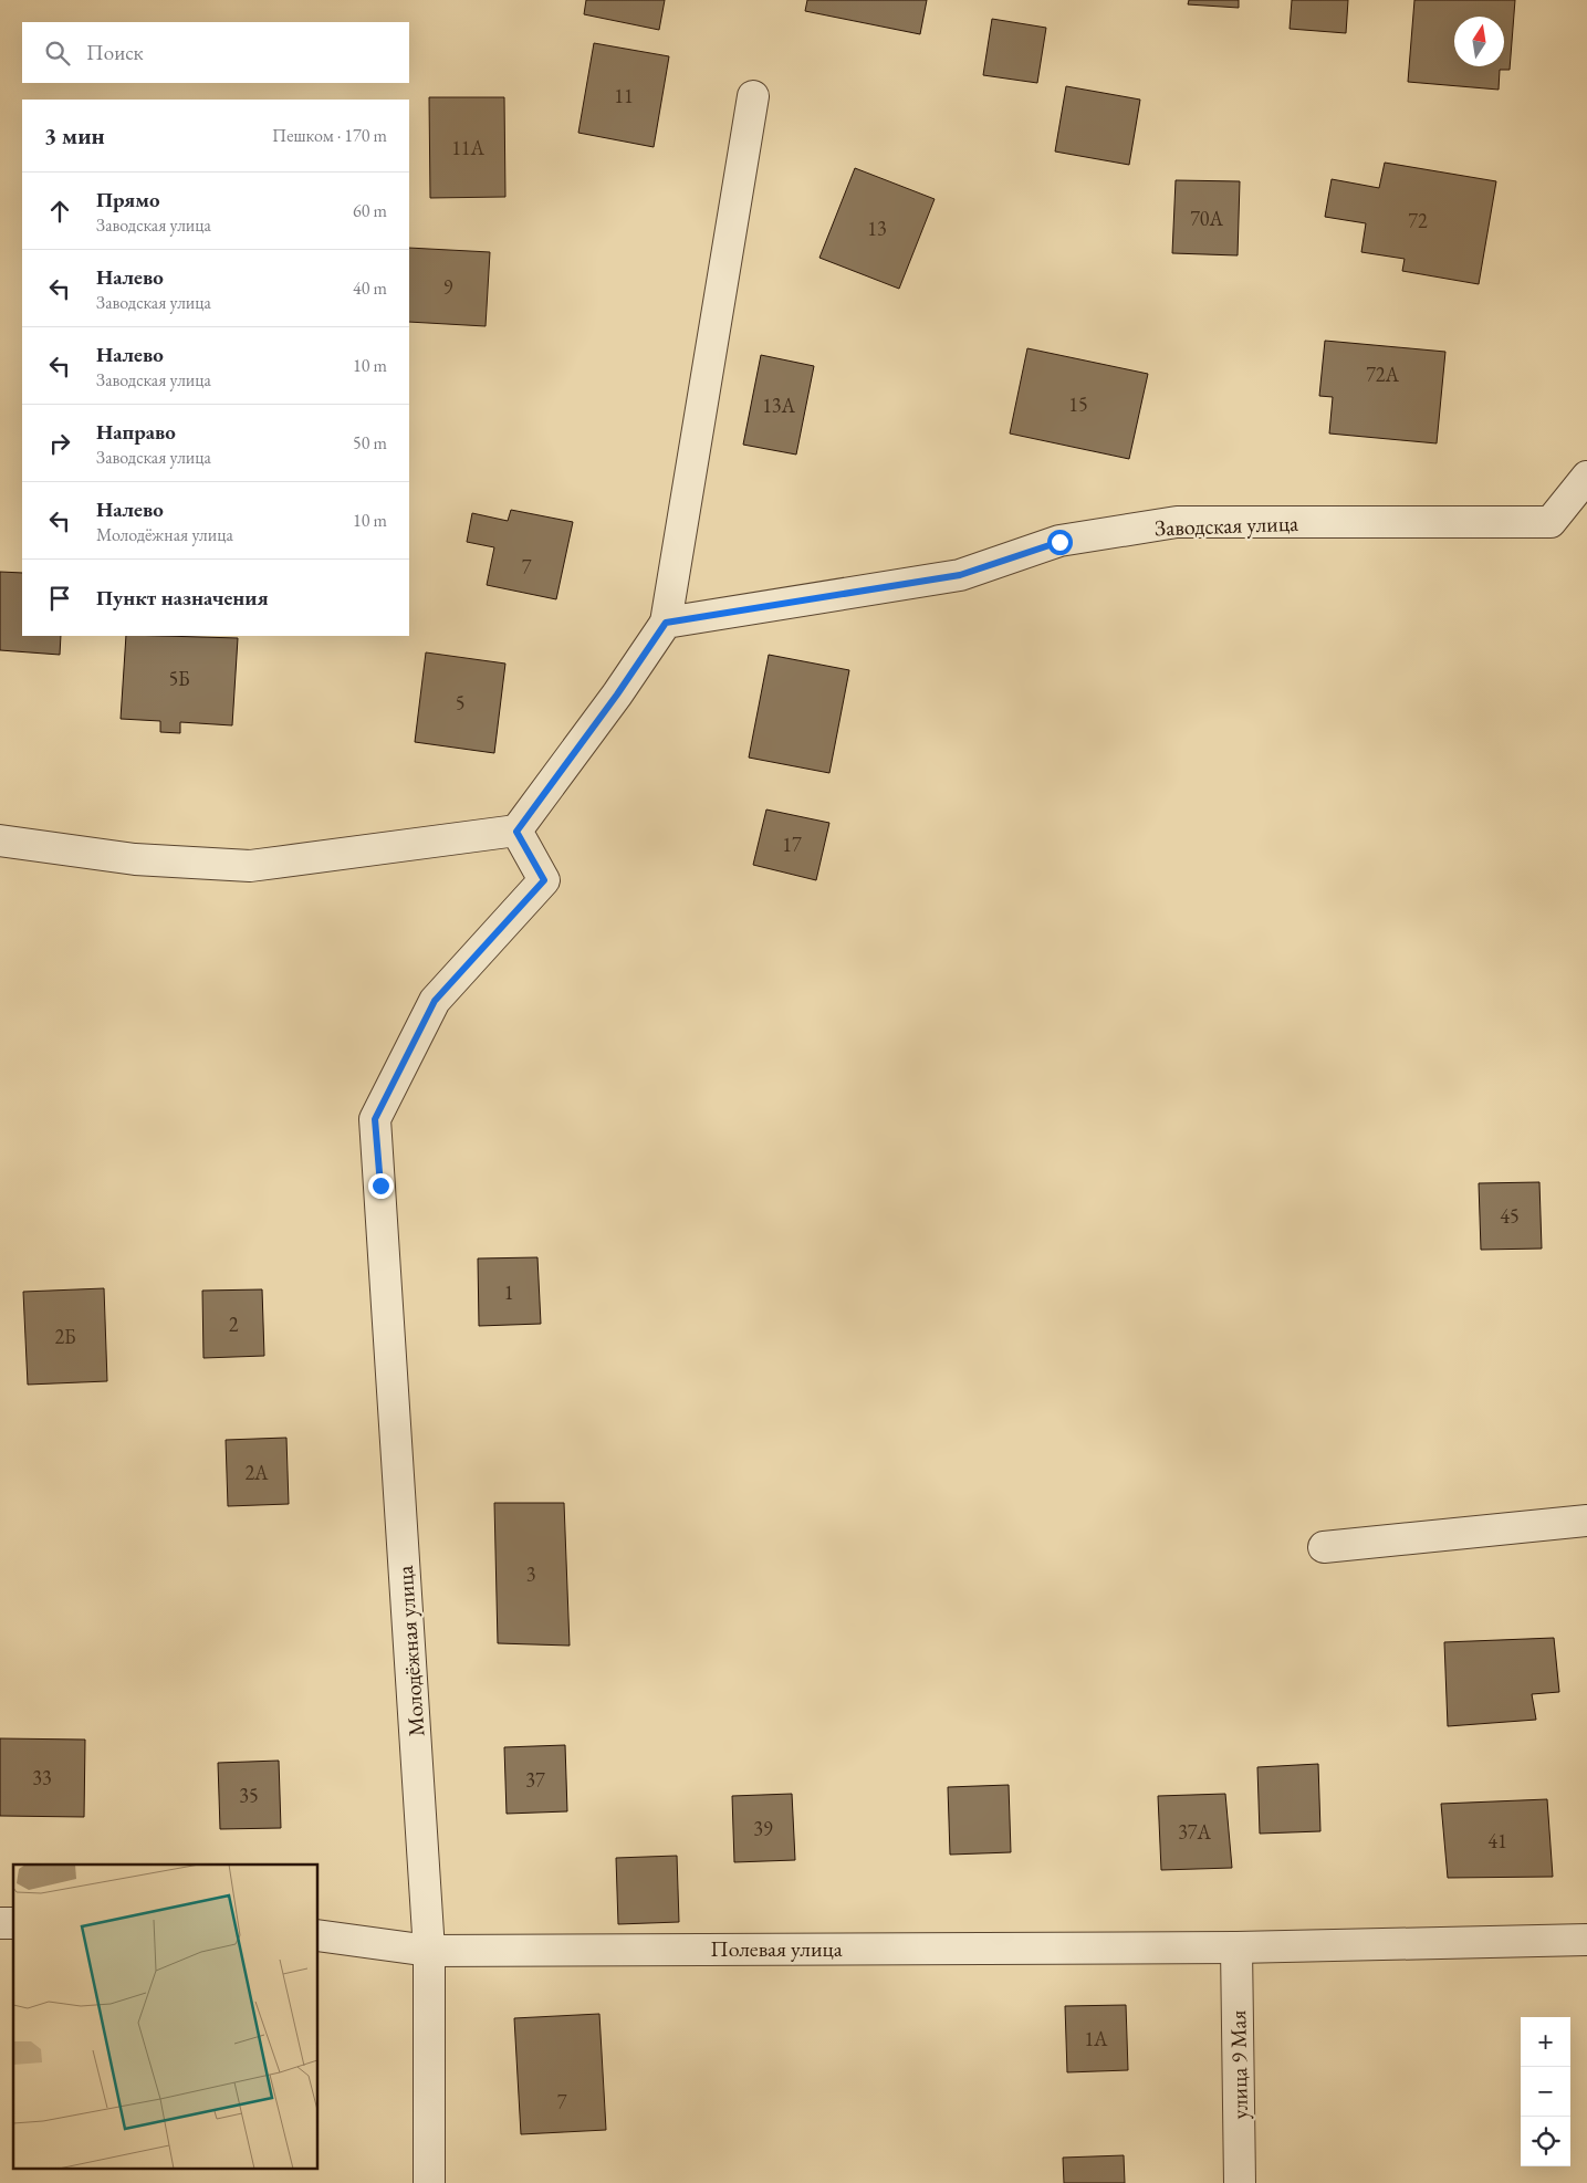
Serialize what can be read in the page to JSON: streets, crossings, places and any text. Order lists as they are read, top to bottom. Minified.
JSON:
{"streets":{"street":["Заводская улица","Молодёжная улица","Полевая улица","улица 9 Мая"]},"crossings":[["Молодёжная улица","Полевая улица"],["Полевая улица","улица 9 Мая"]],"house_numbers":["11","11А","70А","72","13","9","72А","15","13А","7","5Б","5","17","45","1","2","2Б","2А","3","33","37","35","39","37А","41","1А","7"],"north":"top","page":{"search":"Поиск","heading":["3 мин","Пешком · 170 m"],"list":[["Прямо","Заводская улица","60 m"],["Налево","Заводская улица","40 m"],["Налево","Заводская улица","10 m"],["Направо","Заводская улица","50 m"],["Налево","Молодёжная улица","10 m"],"Пункт назначения"],"map_buttons":["+","−"]}}
